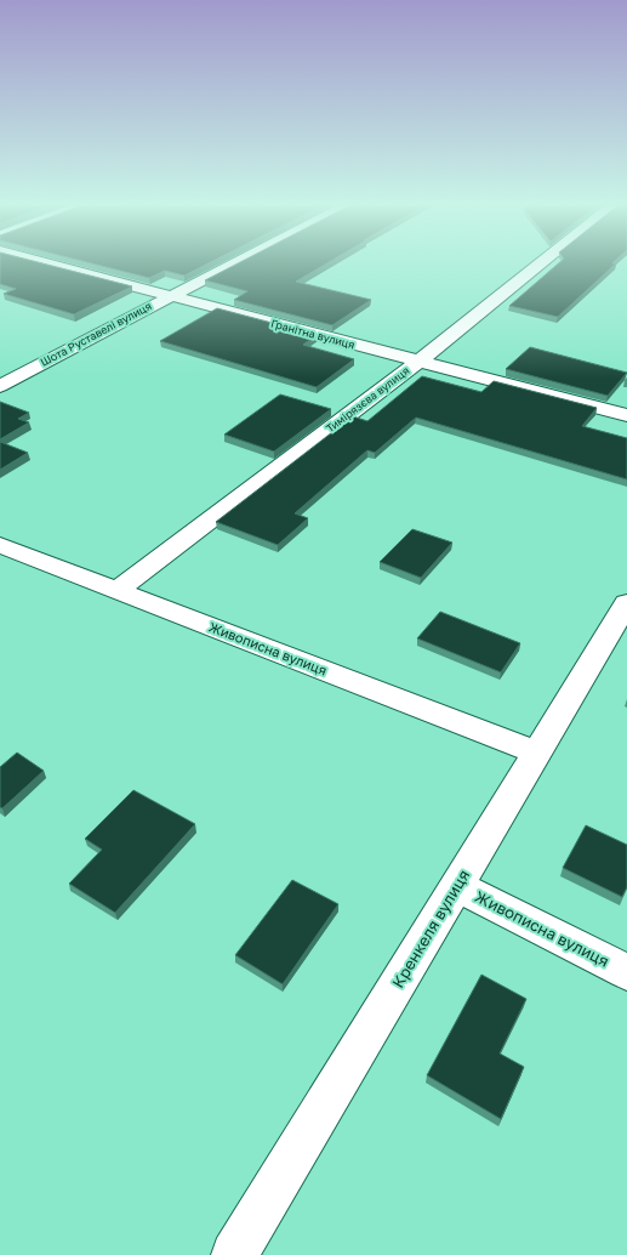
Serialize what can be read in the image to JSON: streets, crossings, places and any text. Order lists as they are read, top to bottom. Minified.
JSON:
{"streets":{"street":["Шота Руставелі вулиця","Гранітна вулиця","Тимірязєва вулиця","Живописна вулиця","Кренкеля вулиця"]},"crossings":[["Шота Руставелі вулиця","Гранітна вулиця"],["Гранітна вулиця","Тимірязєва вулиця"],["Тимірязєва вулиця","Живописна вулиця"],["Живописна вулиця","Кренкеля вулиця"]]}
